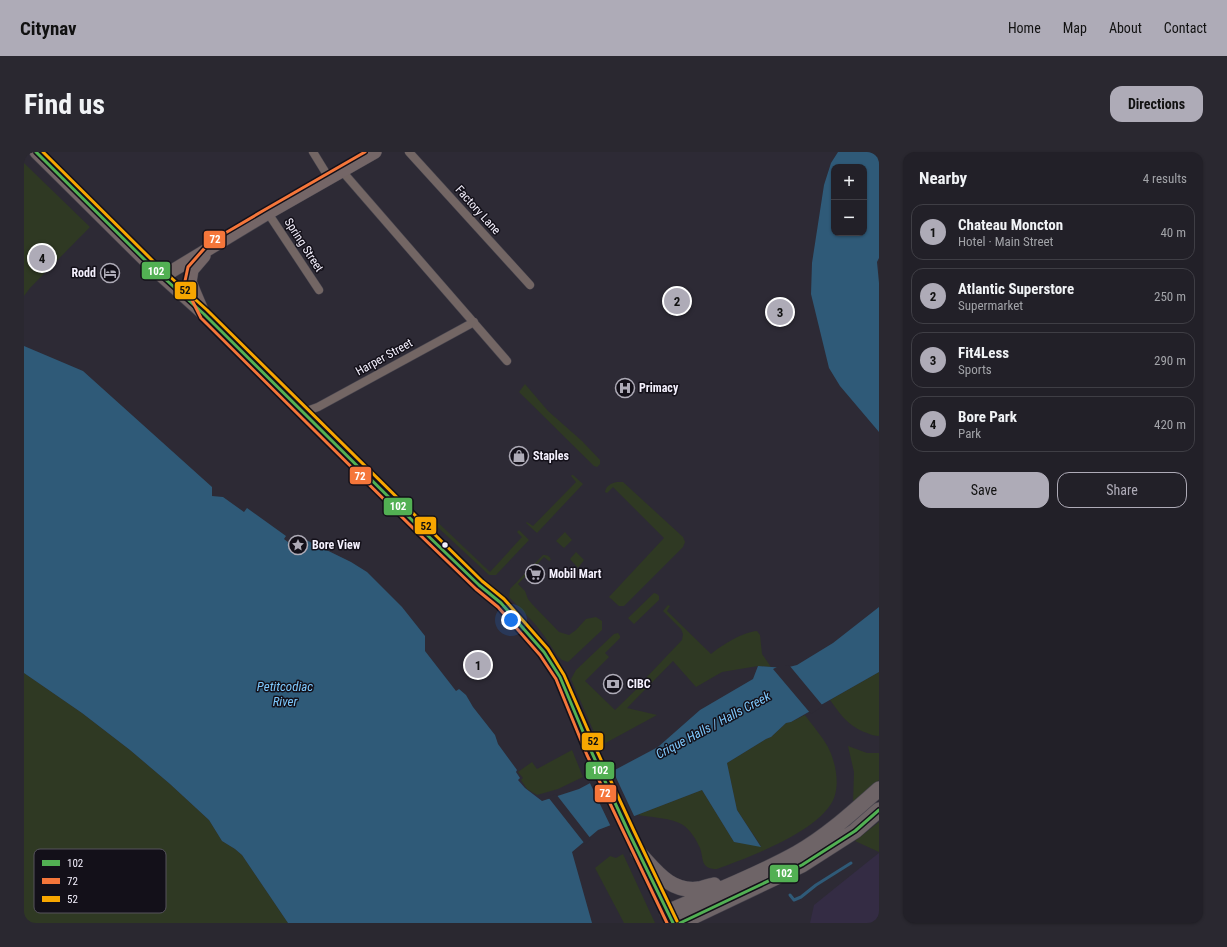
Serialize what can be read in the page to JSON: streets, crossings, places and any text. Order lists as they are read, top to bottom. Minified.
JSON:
{"streets":{"street":["Factory Lane","Spring Street","Harper Street"]},"water":["Petitcodiac River","Crique Halls / Halls Creek"],"places":{"hotel":["Rodd"],"hospital":["Primacy"],"shop":["Staples"],"place":["Bore View"],"supermarket":["Mobil Mart"],"bank":["CIBC"]},"lines":["transit line 102","transit line 72","transit line 52"],"legend":["102","72","52"],"page":{"header":"Citynav","nav":["Home","Map","About","Contact"],"buttons":["Directions",["Save","Share"]],"title":"Find us","heading":["Nearby","4 results"],"map_buttons":["+","−"],"list":[{"mark":"1","name":"Chateau Moncton","note":"Hotel · Main Street","value":"40 m"},{"mark":"2","name":"Atlantic Superstore","note":"Supermarket","value":"250 m"},{"mark":"3","name":"Fit4Less","note":"Sports","value":"290 m"},{"mark":"4","name":"Bore Park","note":"Park","value":"420 m"}],"pins":["4","2","3","1"]}}
